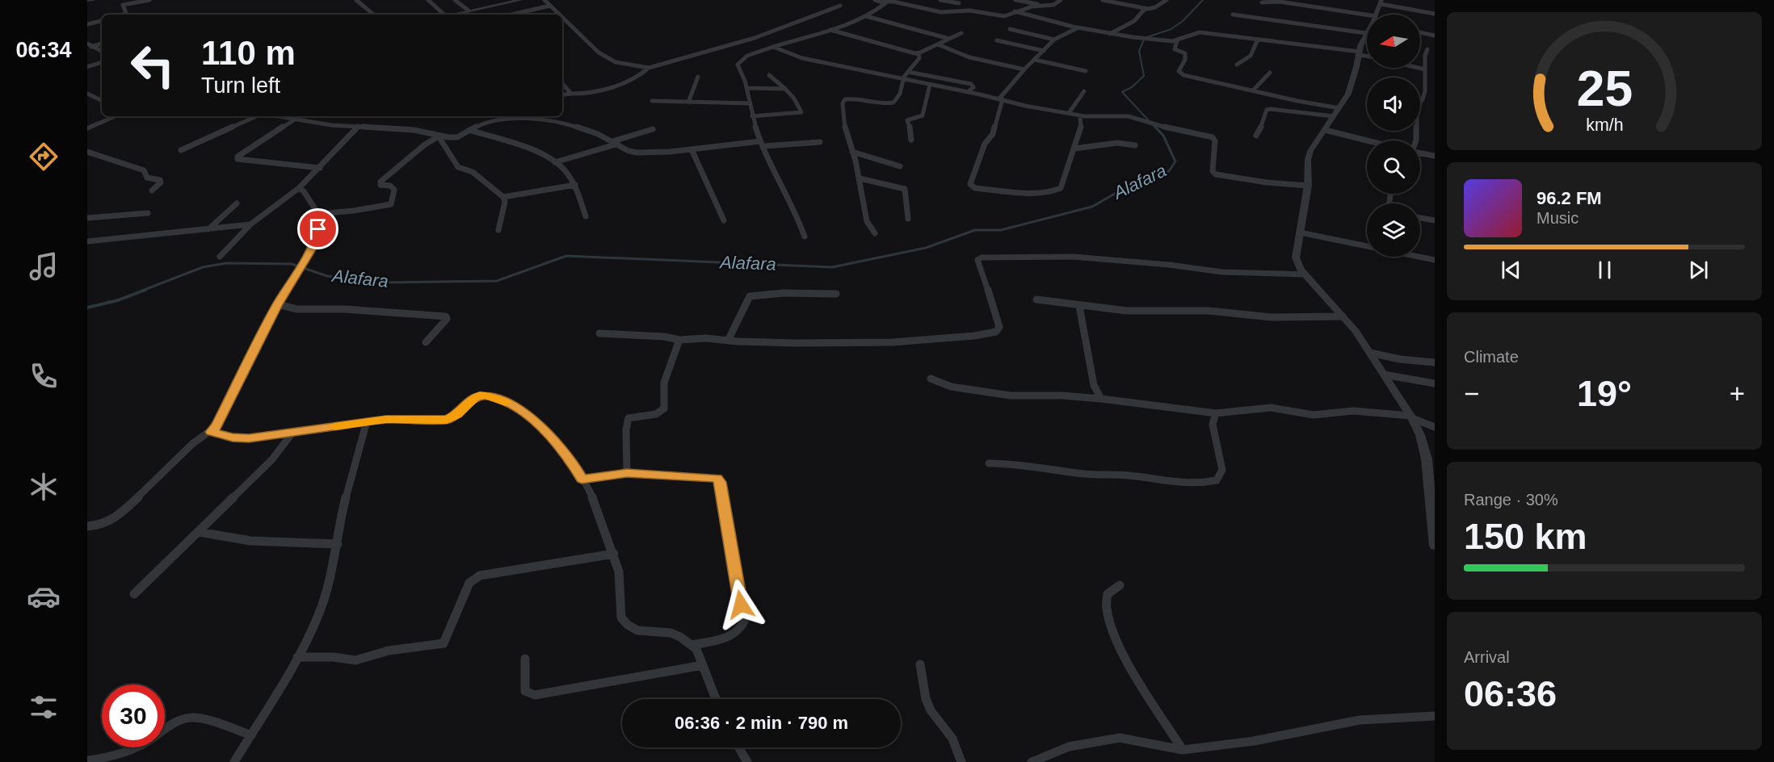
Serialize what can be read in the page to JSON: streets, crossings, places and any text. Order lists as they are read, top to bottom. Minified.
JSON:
{"water":["Alafara"],"north":"left","page":{"tabs":"06:34","turn":["110 m","Turn left"],"song":["96.2 FM","Music"],"tile":["Climate",["Range · 30%","150 km"],["Arrival","06:36"]],"heat":["−","19°","+"],"limit":"30","trip":"06:36 · 2 min · 790 m","gauge":["25","km/h"]}}
